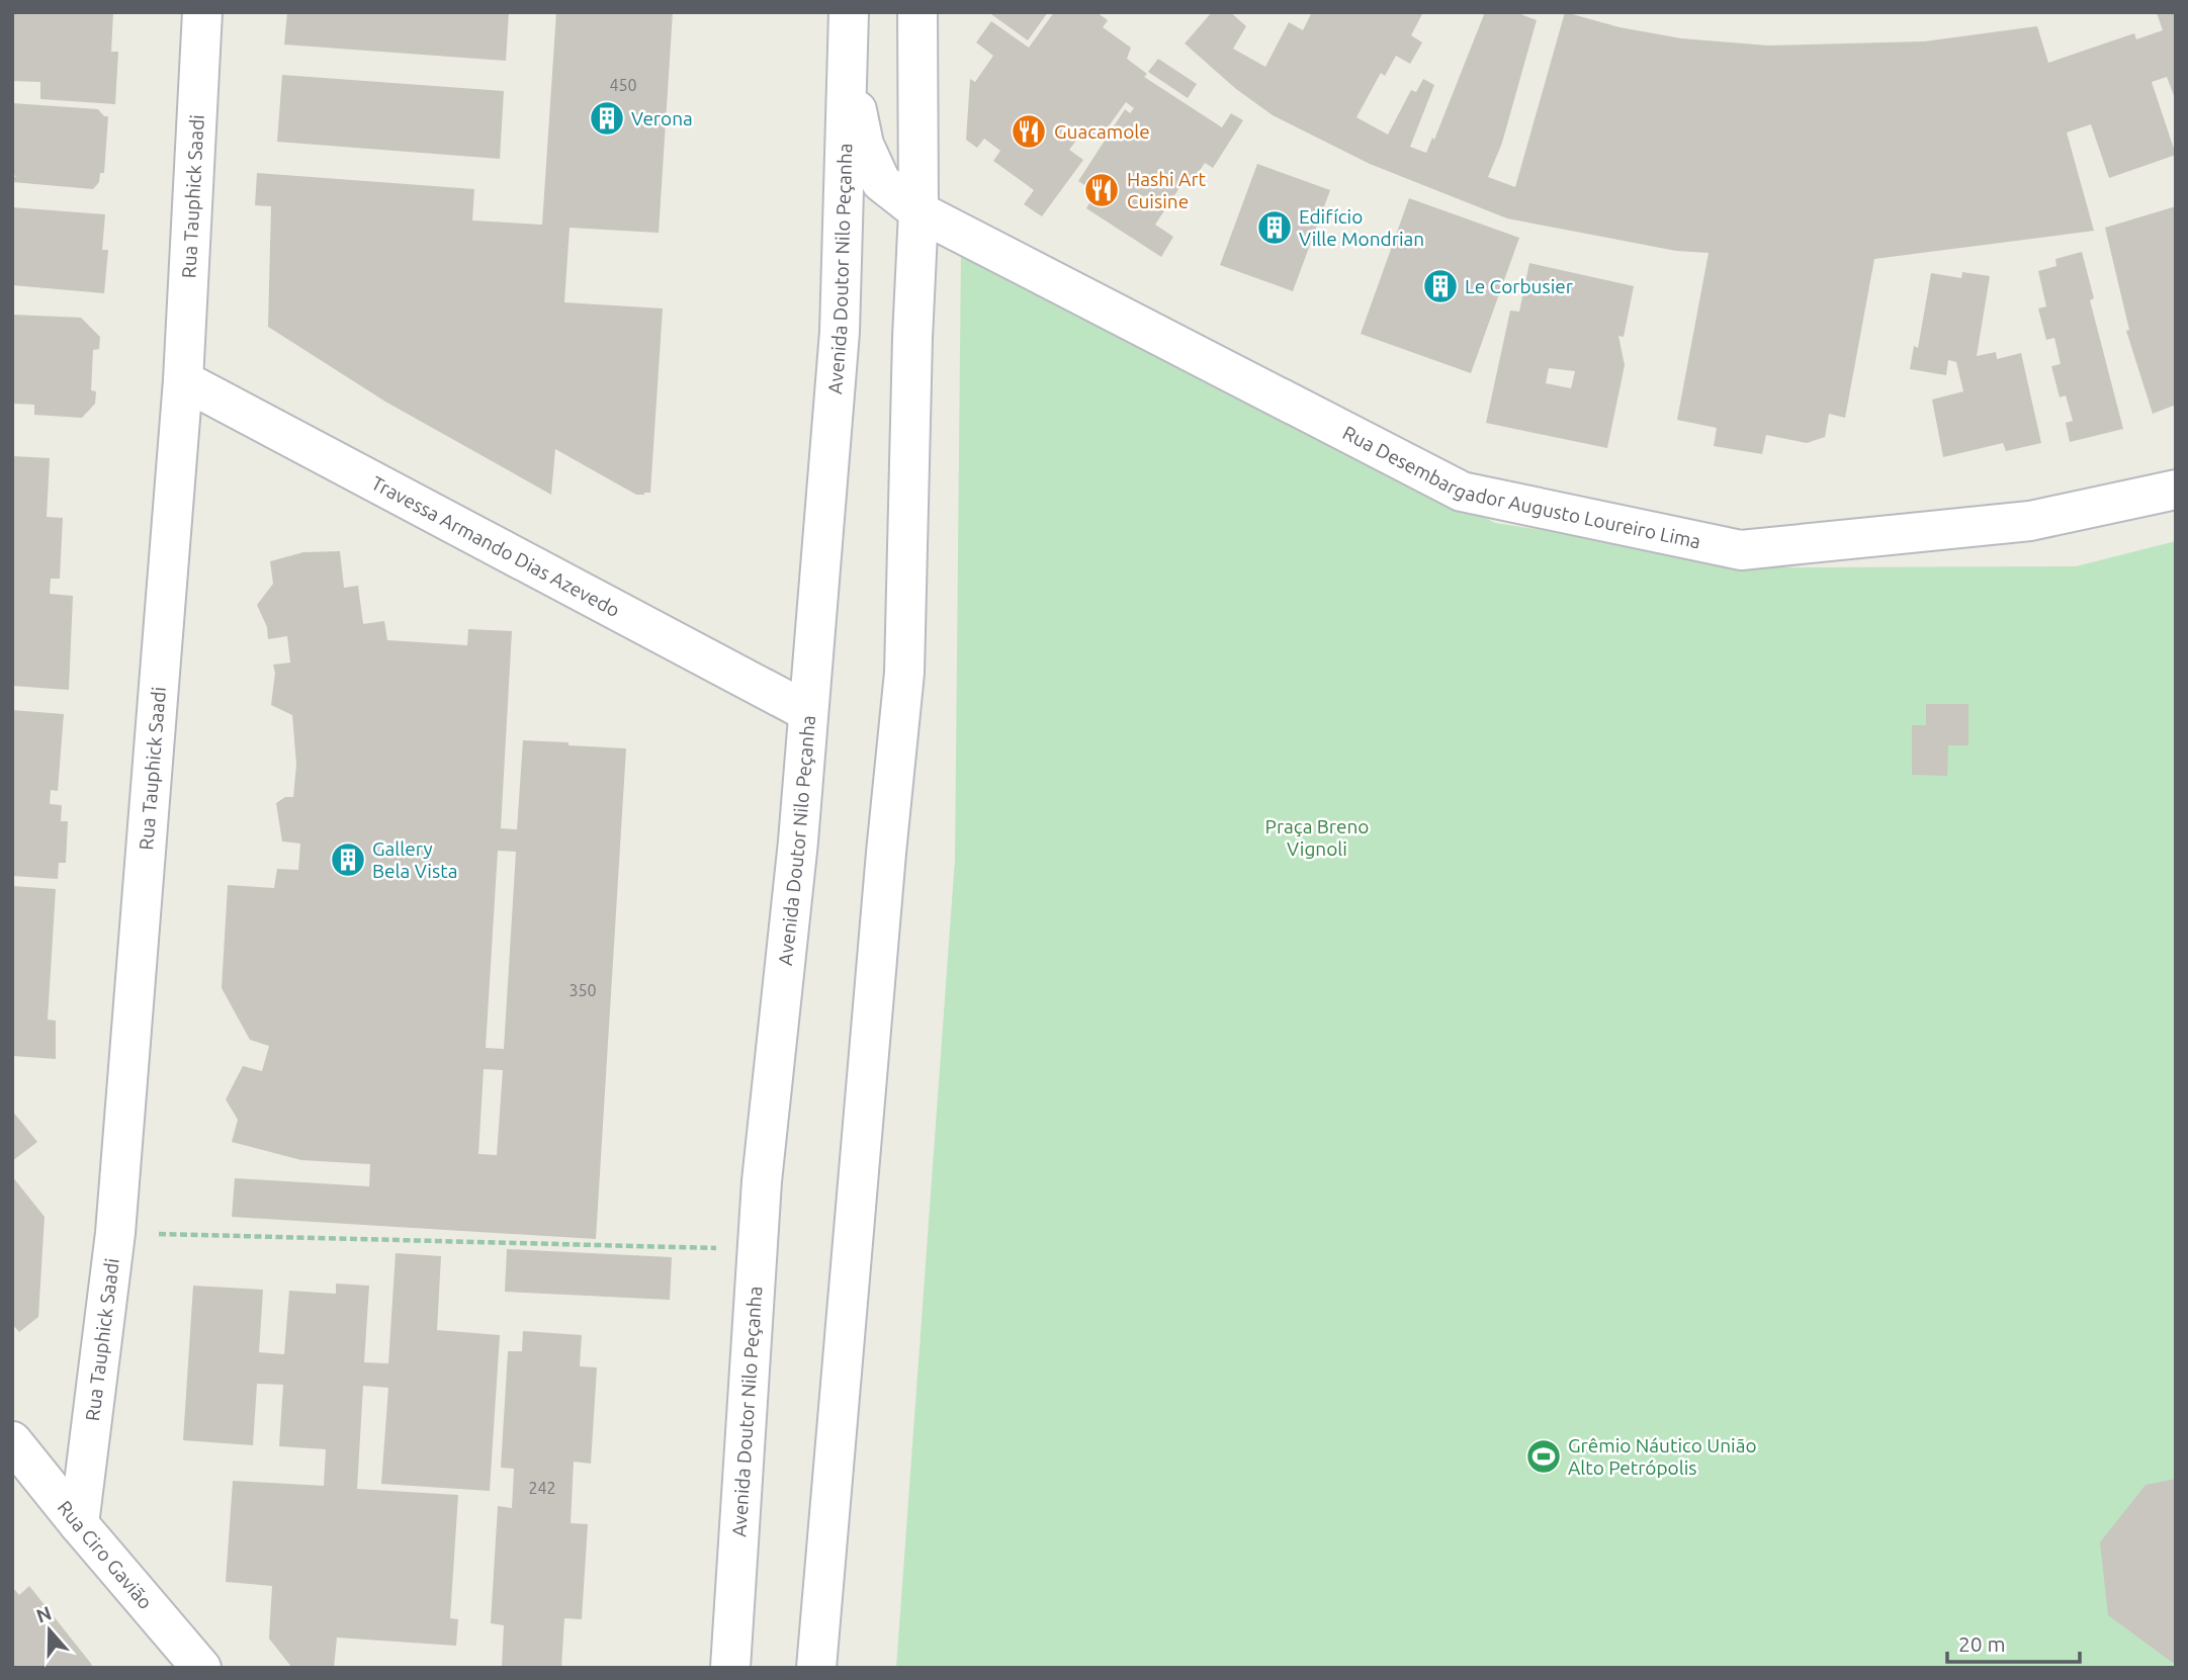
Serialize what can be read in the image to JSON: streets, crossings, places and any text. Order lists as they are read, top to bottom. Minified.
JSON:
{"streets":{"street":["Rua Tauphick Saadi","Avenida Doutor Nilo Peçanha","Rua Desembargador Augusto Loureiro Lima","Travessa Armando Dias Azevedo","Rua Ciro Gavião"]},"crossings":[["Rua Tauphick Saadi","Travessa Armando Dias Azevedo"],["Rua Tauphick Saadi","Rua Ciro Gavião"],["Avenida Doutor Nilo Peçanha","Rua Desembargador Augusto Loureiro Lima"],["Avenida Doutor Nilo Peçanha","Travessa Armando Dias Azevedo"]],"parks":["Praça Breno Vignoli"],"places":{"building":["Verona","Edifício Ville Mondrian","Le Corbusier","Gallery Bela Vista"],"restaurant":["Guacamole","Hashi Art Cuisine"],"sports":["Grêmio Náutico União Alto Petrópolis"]},"house_numbers":["450","350","242"],"scale_bar":"20 m","north":"top"}
